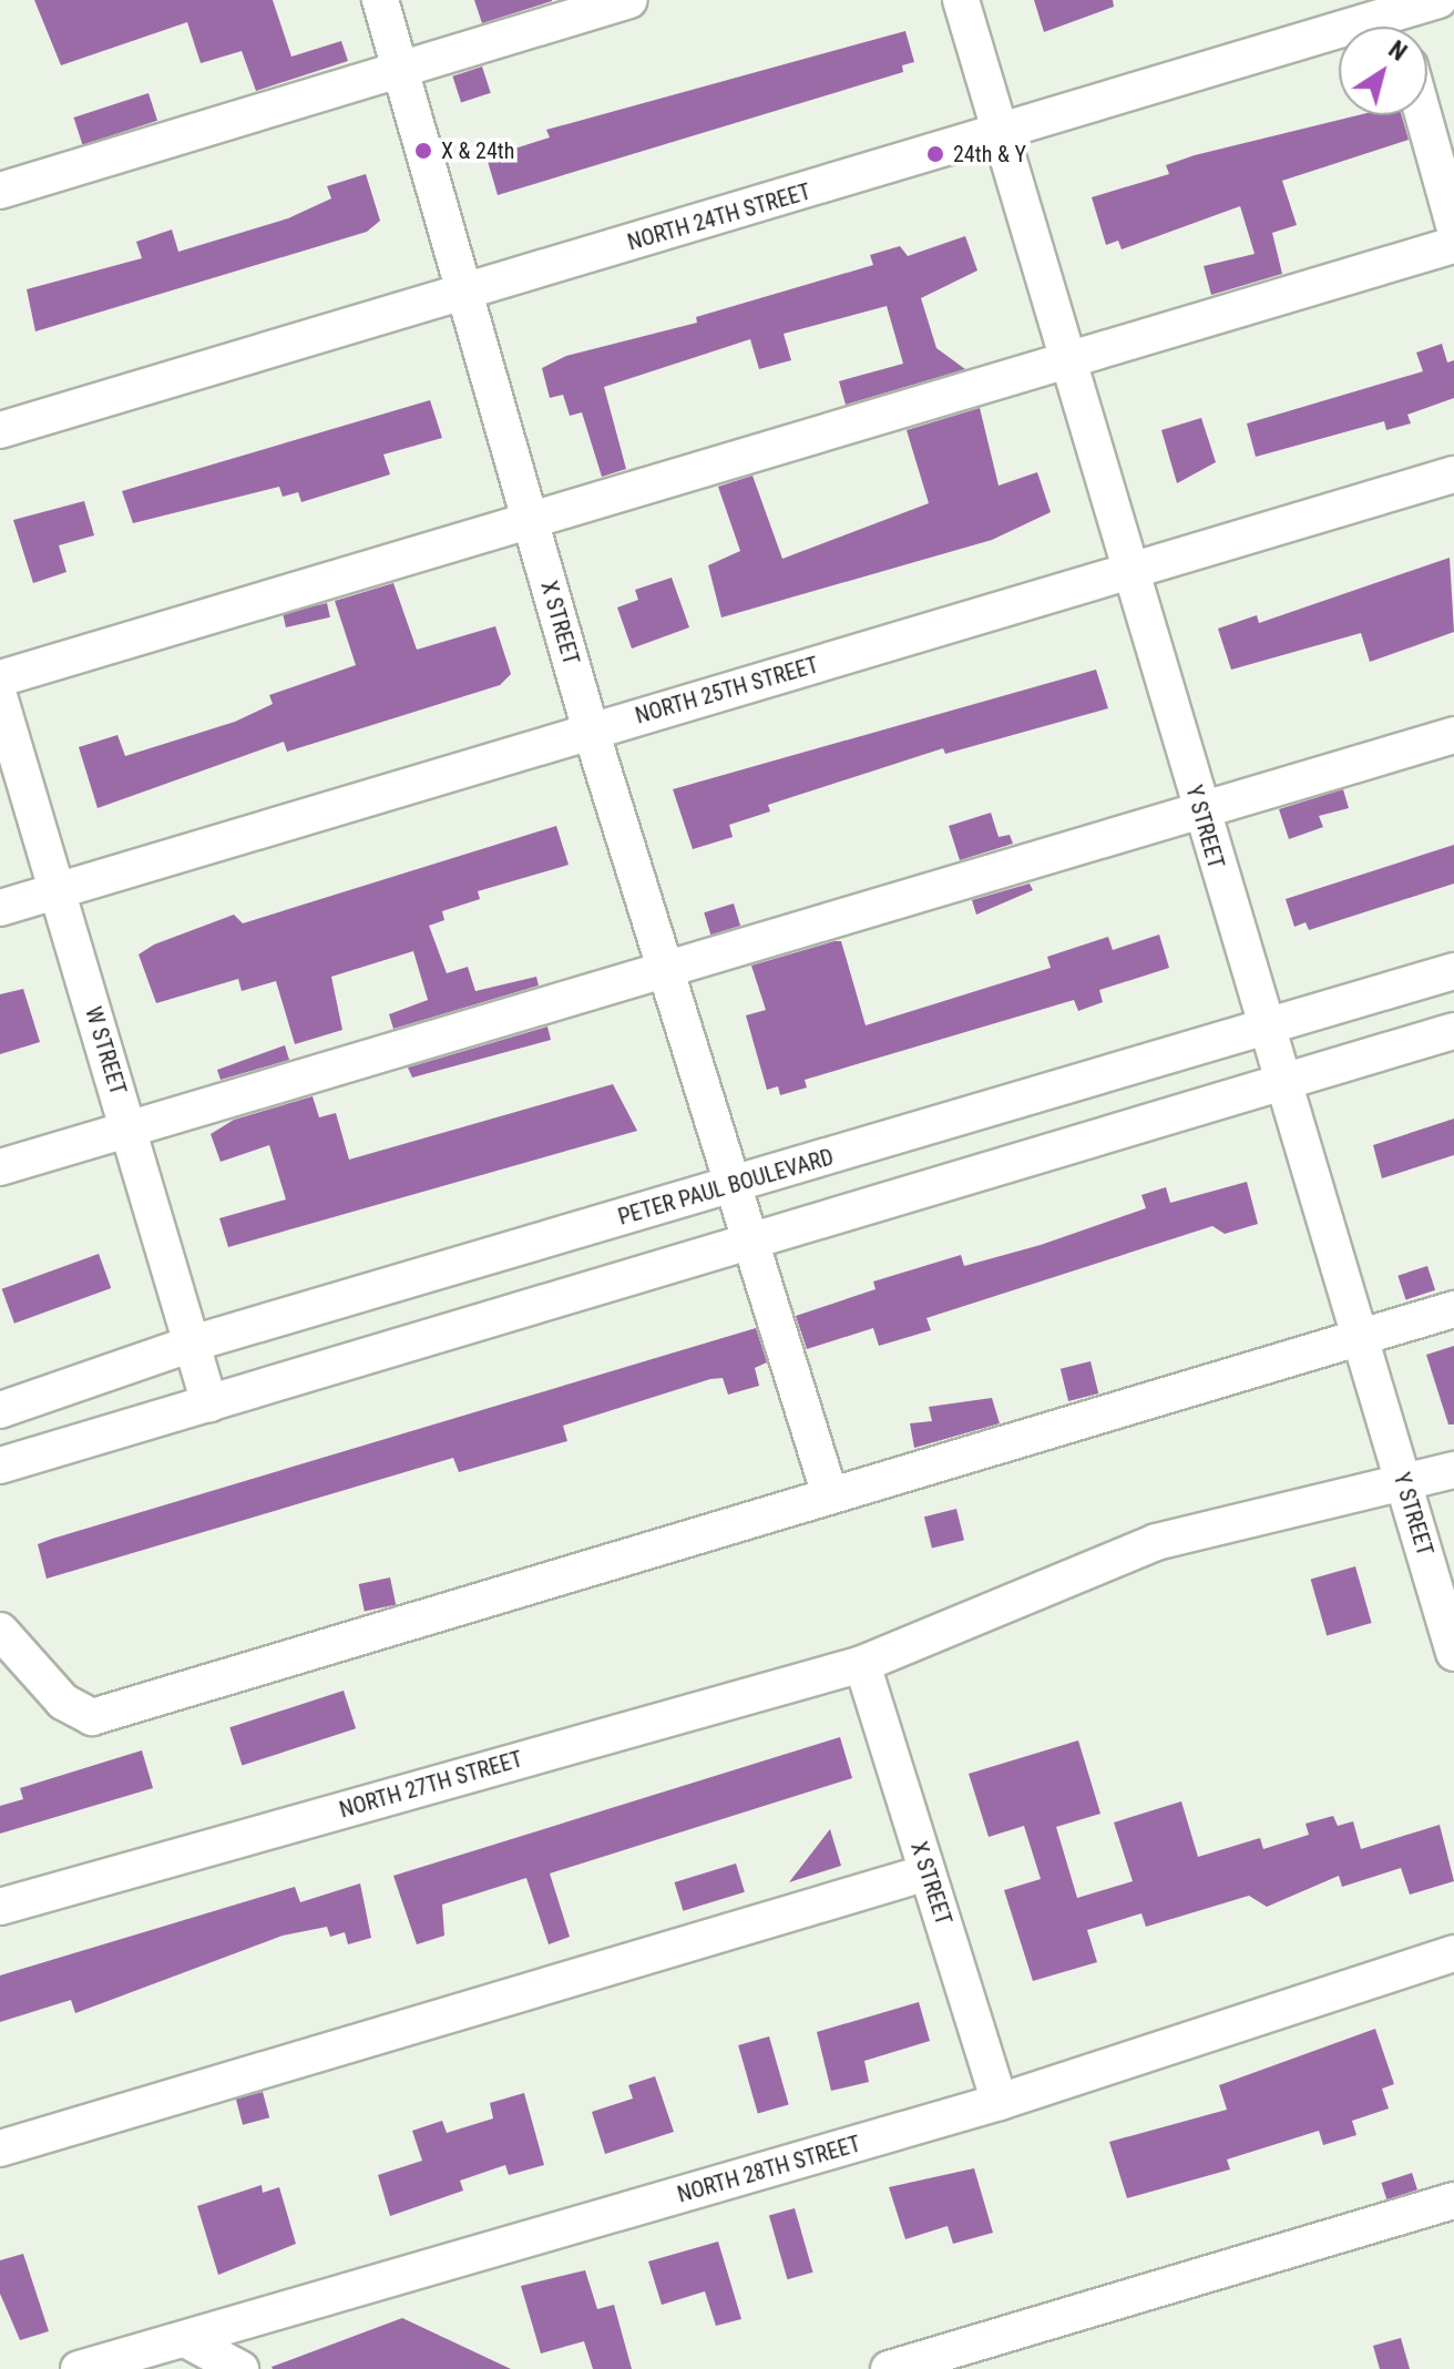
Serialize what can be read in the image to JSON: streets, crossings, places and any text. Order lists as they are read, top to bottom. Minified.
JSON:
{"streets":{"street":["NORTH 24TH STREET","X STREET","NORTH 25TH STREET","Y STREET","W STREET","PETER PAUL BOULEVARD","NORTH 27TH STREET","NORTH 28TH STREET"]},"crossings":[["NORTH 24TH STREET","X STREET"],["NORTH 24TH STREET","Y STREET"],["X STREET","NORTH 25TH STREET"],["X STREET","PETER PAUL BOULEVARD"],["X STREET","NORTH 27TH STREET"],["X STREET","NORTH 28TH STREET"],["NORTH 25TH STREET","Y STREET"],["NORTH 25TH STREET","W STREET"],["Y STREET","PETER PAUL BOULEVARD"],["Y STREET","NORTH 27TH STREET"],["W STREET","PETER PAUL BOULEVARD"]],"places":["X & 24th","24th & Y"],"north":"top right"}
